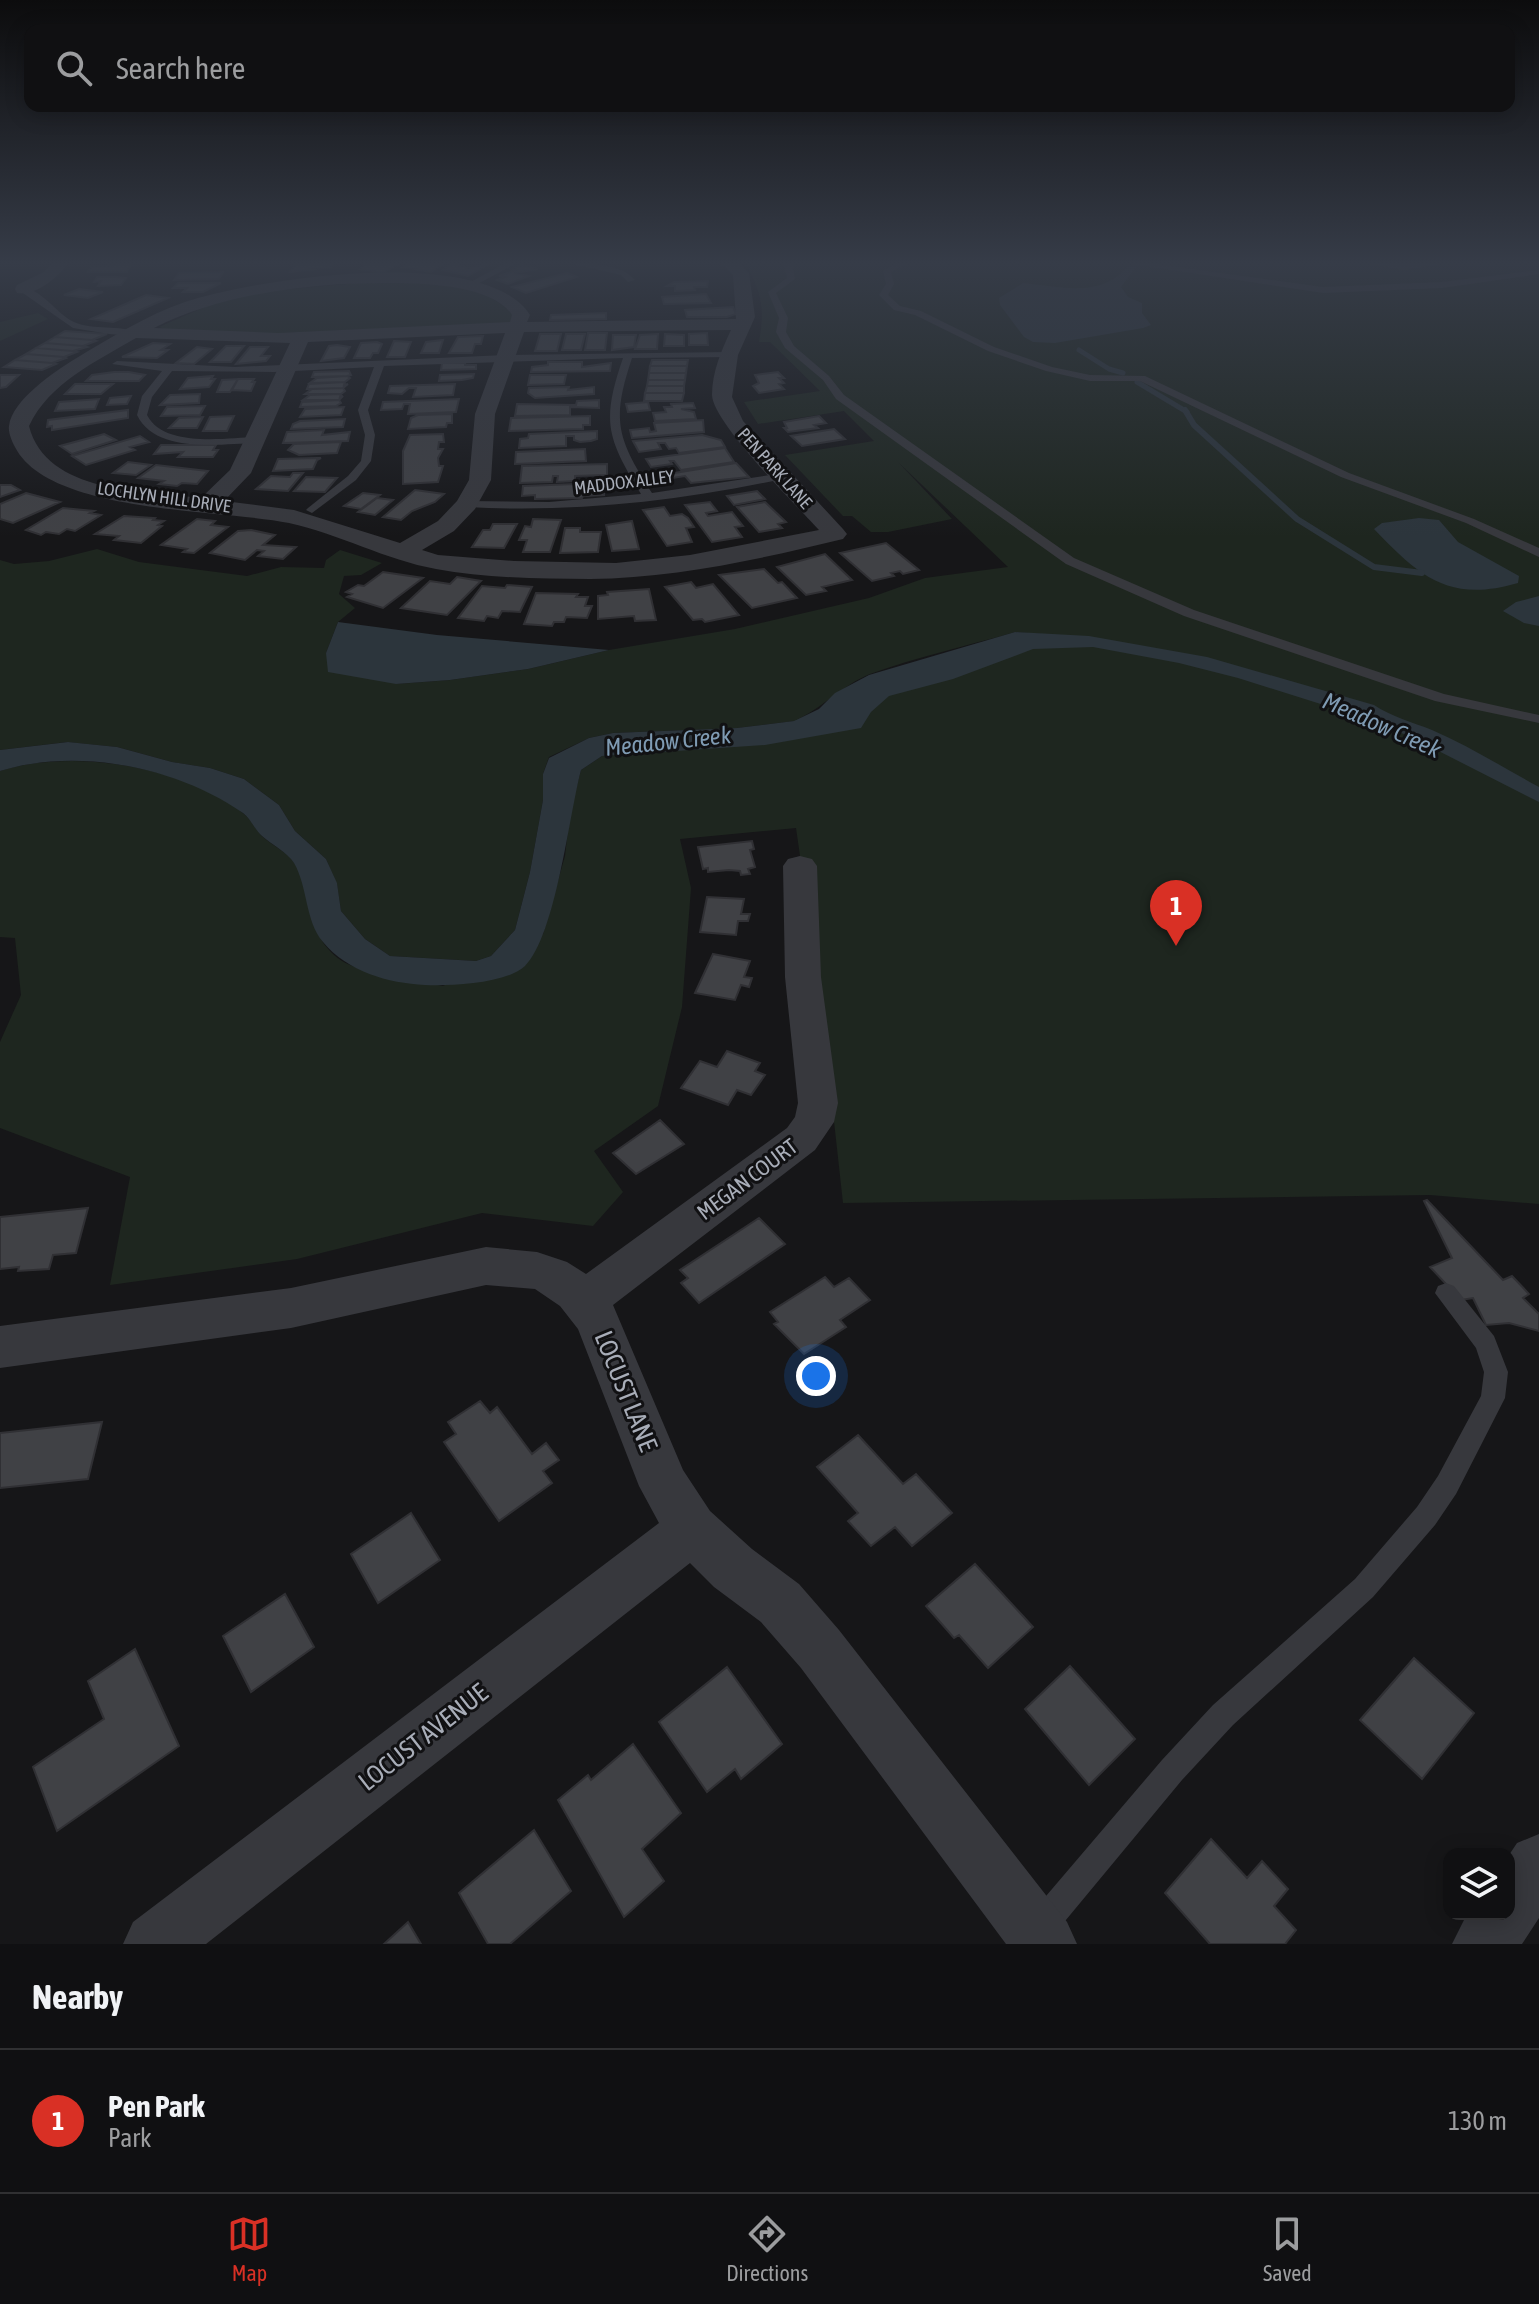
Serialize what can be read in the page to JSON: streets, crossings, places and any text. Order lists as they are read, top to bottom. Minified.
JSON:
{"streets":{"street":["PEN PARK LANE","LOCHLYN HILL DRIVE","MEGAN COURT","LOCUST LANE","LOCUST AVENUE"],"lane":["MADDOX ALLEY"]},"crossings":[["PEN PARK LANE","MADDOX ALLEY"],["PEN PARK LANE","LOCHLYN HILL DRIVE"],["MEGAN COURT","LOCUST LANE"],["LOCUST LANE","LOCUST AVENUE"]],"water":["Meadow Creek"],"page":{"search":"Search here","pins":"1","heading":"Nearby","list":[{"mark":"1","name":"Pen Park","note":"Park","value":"130 m"}],"nav":["Map","Directions","Saved"]}}
